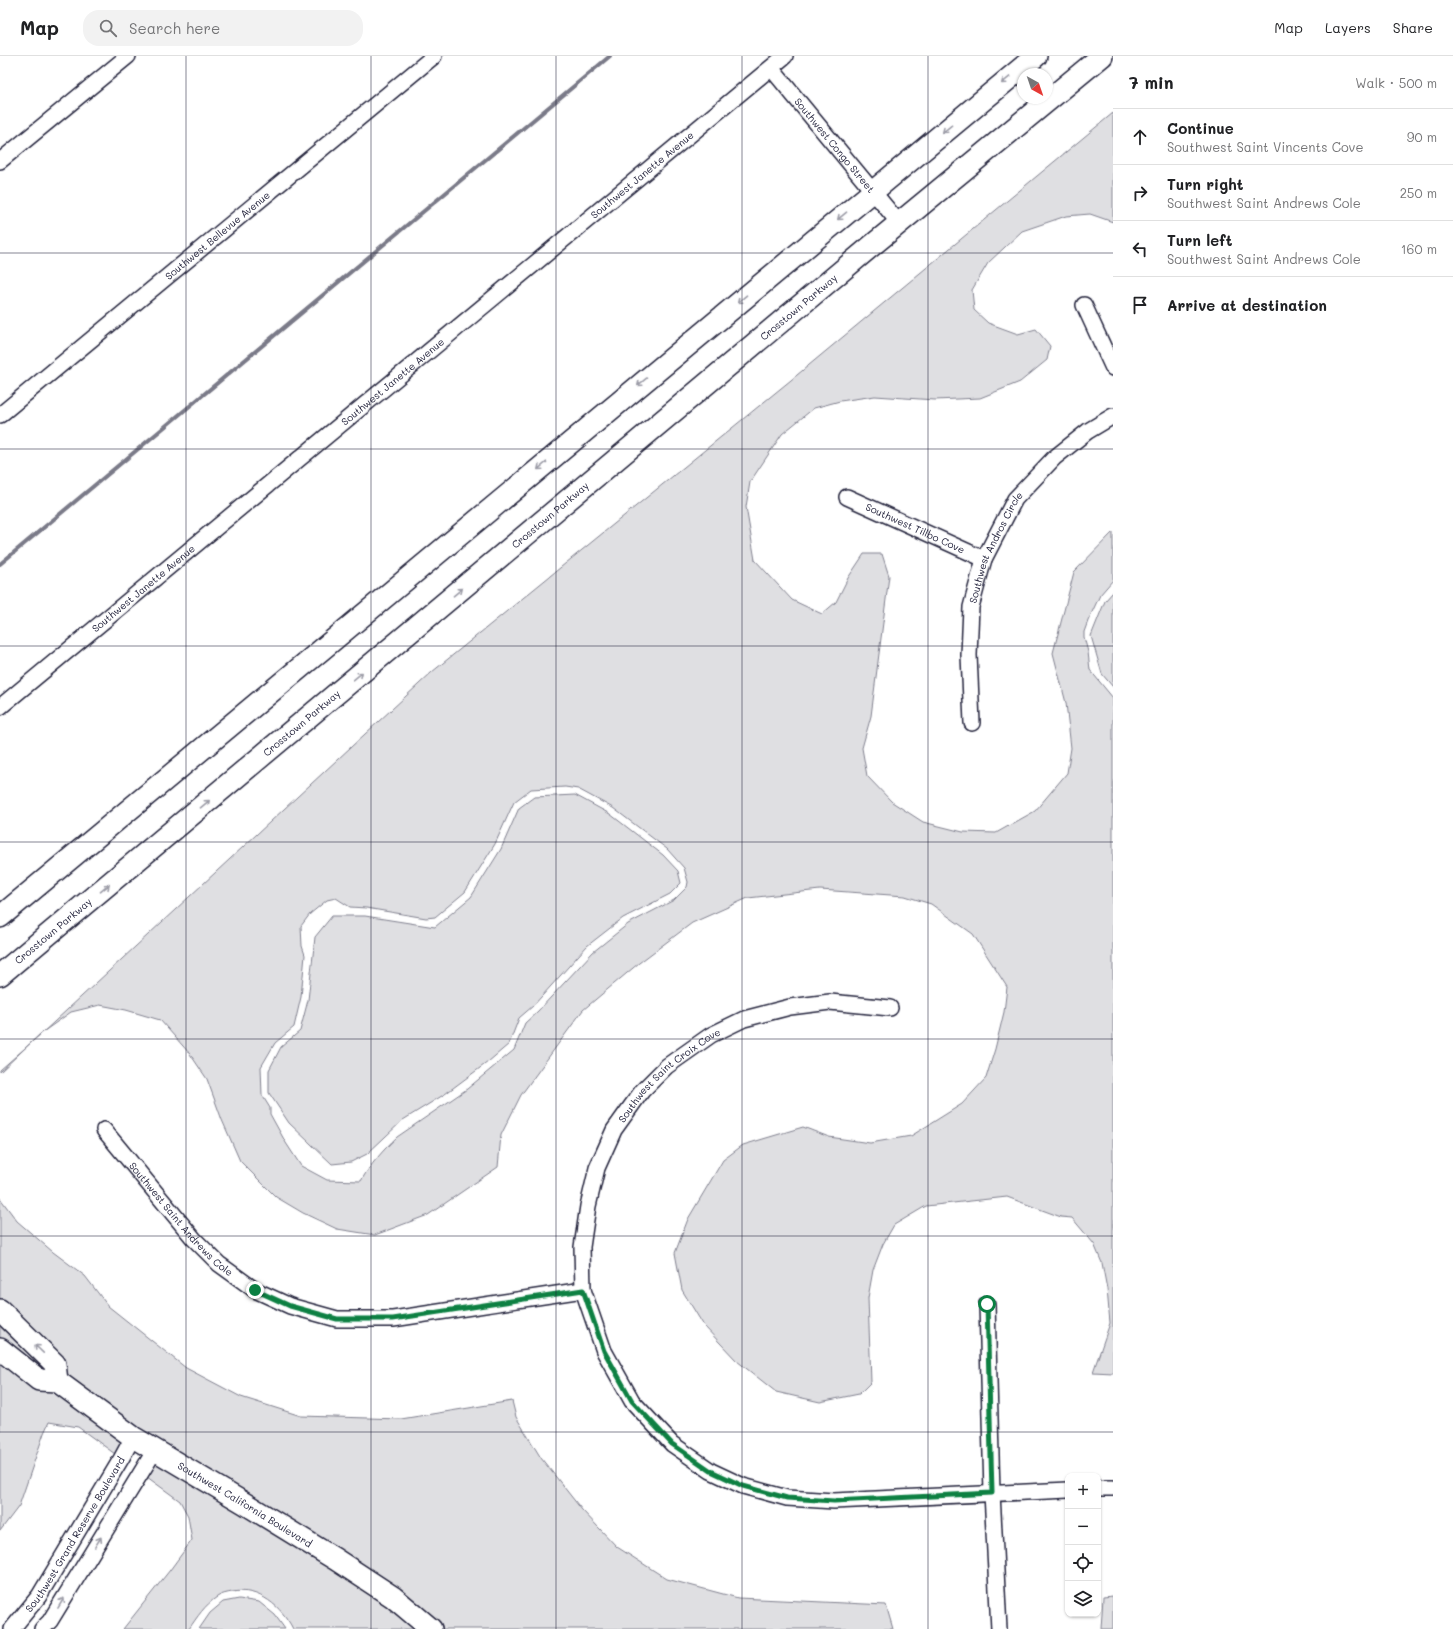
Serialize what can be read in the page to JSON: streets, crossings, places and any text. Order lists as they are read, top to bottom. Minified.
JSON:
{"streets":{"main road":["Crosstown Parkway","Southwest California Boulevard"],"street":["Southwest Congo Street","Southwest Janette Avenue","Southwest Bellevue Avenue","Southwest Tillbo Cove","Southwest Andros Circle","Southwest Saint Croix Cove","Southwest Saint Andrews Cole","Southwest Grand Reserve Boulevard"]},"crossings":[["Southwest Congo Street","Southwest Janette Avenue"],["Southwest Congo Street","Crosstown Parkway"],["Southwest Tillbo Cove","Southwest Andros Circle"],["Southwest Saint Croix Cove","Southwest Saint Andrews Cole"],["Southwest California Boulevard","Southwest Grand Reserve Boulevard"]],"north":"bottom right","page":{"header":"Map","search":"Search here","nav":["Map","Layers","Share"],"heading":["7 min","Walk · 500 m"],"list":[["Continue","Southwest Saint Vincents Cove","90 m"],["Turn right","Southwest Saint Andrews Cole","250 m"],["Turn left","Southwest Saint Andrews Cole","160 m"],"Arrive at destination"],"map_buttons":["+","−"]}}
